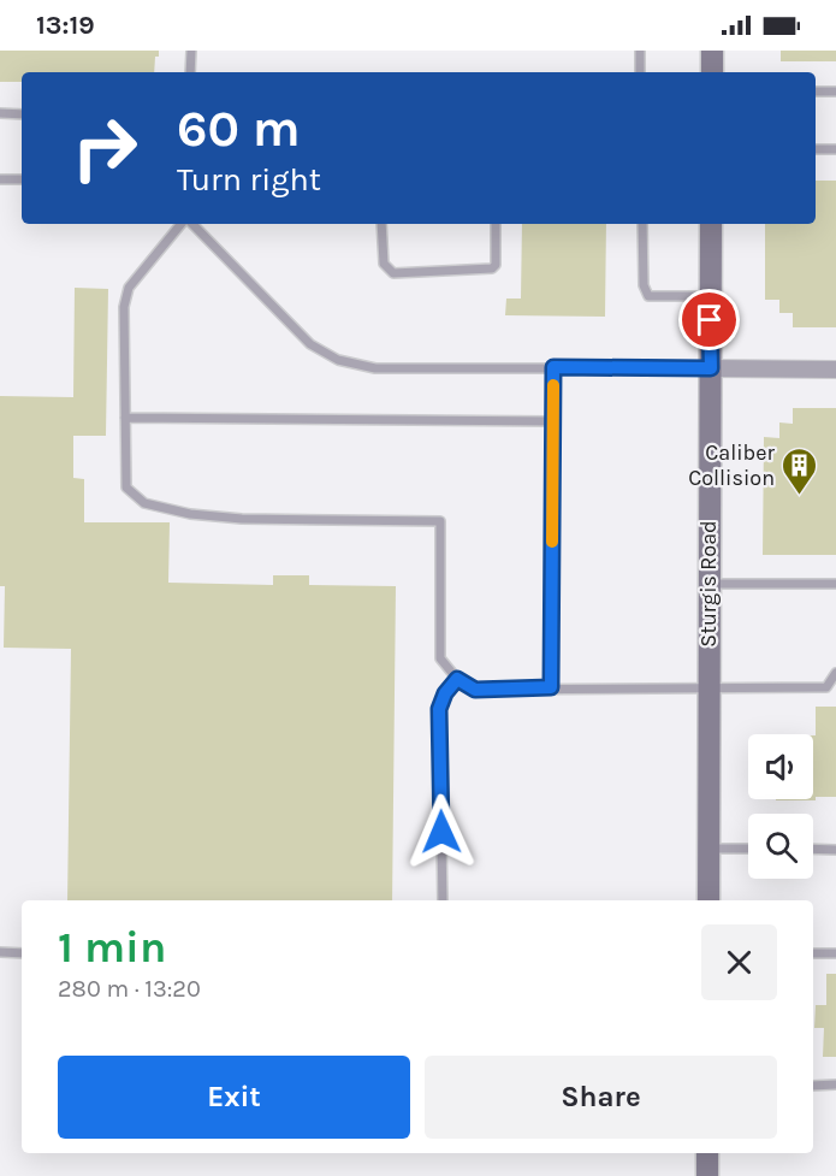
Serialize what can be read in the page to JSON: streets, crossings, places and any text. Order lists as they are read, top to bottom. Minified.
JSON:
{"streets":{"street":["Sturgis Road"]},"places":{"building":["Caliber Collision"]},"page":{"status":"13:19","turn":["60 m","Turn right"],"heading":["1 min","280 m · 13:20"],"buttons":["Exit","Share"]}}
